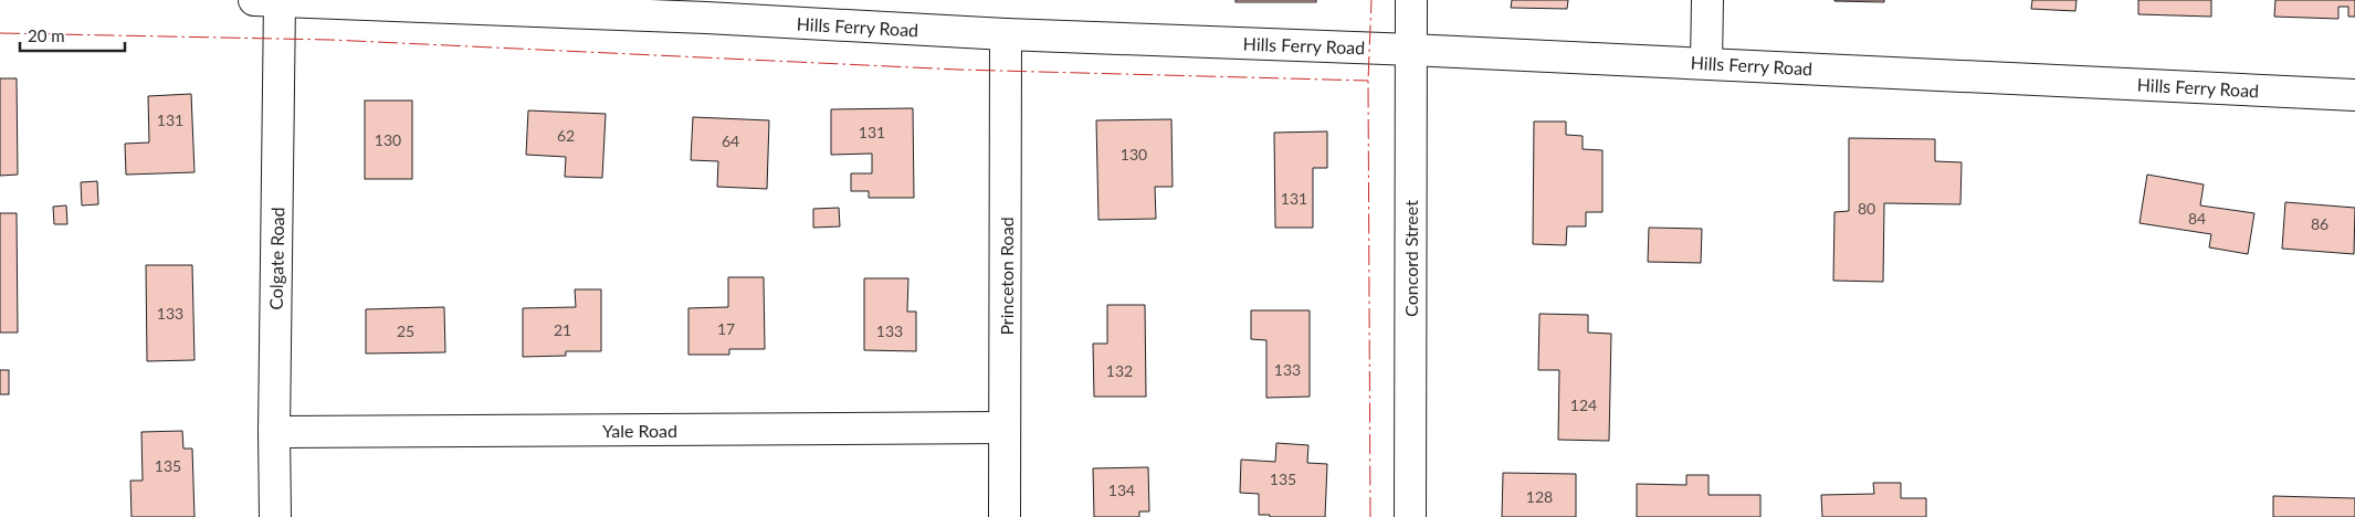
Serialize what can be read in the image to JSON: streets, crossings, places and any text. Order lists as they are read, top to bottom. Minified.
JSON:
{"streets":{"street":["Hills Ferry Road","Colgate Road","Concord Street","Princeton Road","Yale Road"]},"crossings":[["Hills Ferry Road","Colgate Road"],["Hills Ferry Road","Concord Street"],["Hills Ferry Road","Princeton Road"],["Colgate Road","Yale Road"],["Princeton Road","Yale Road"]],"house_numbers":["131","131","62","130","64","130","131","80","84","86","133","17","21","25","133","133","132","124","135","135","134","128"],"scale_bar":"20 m"}
